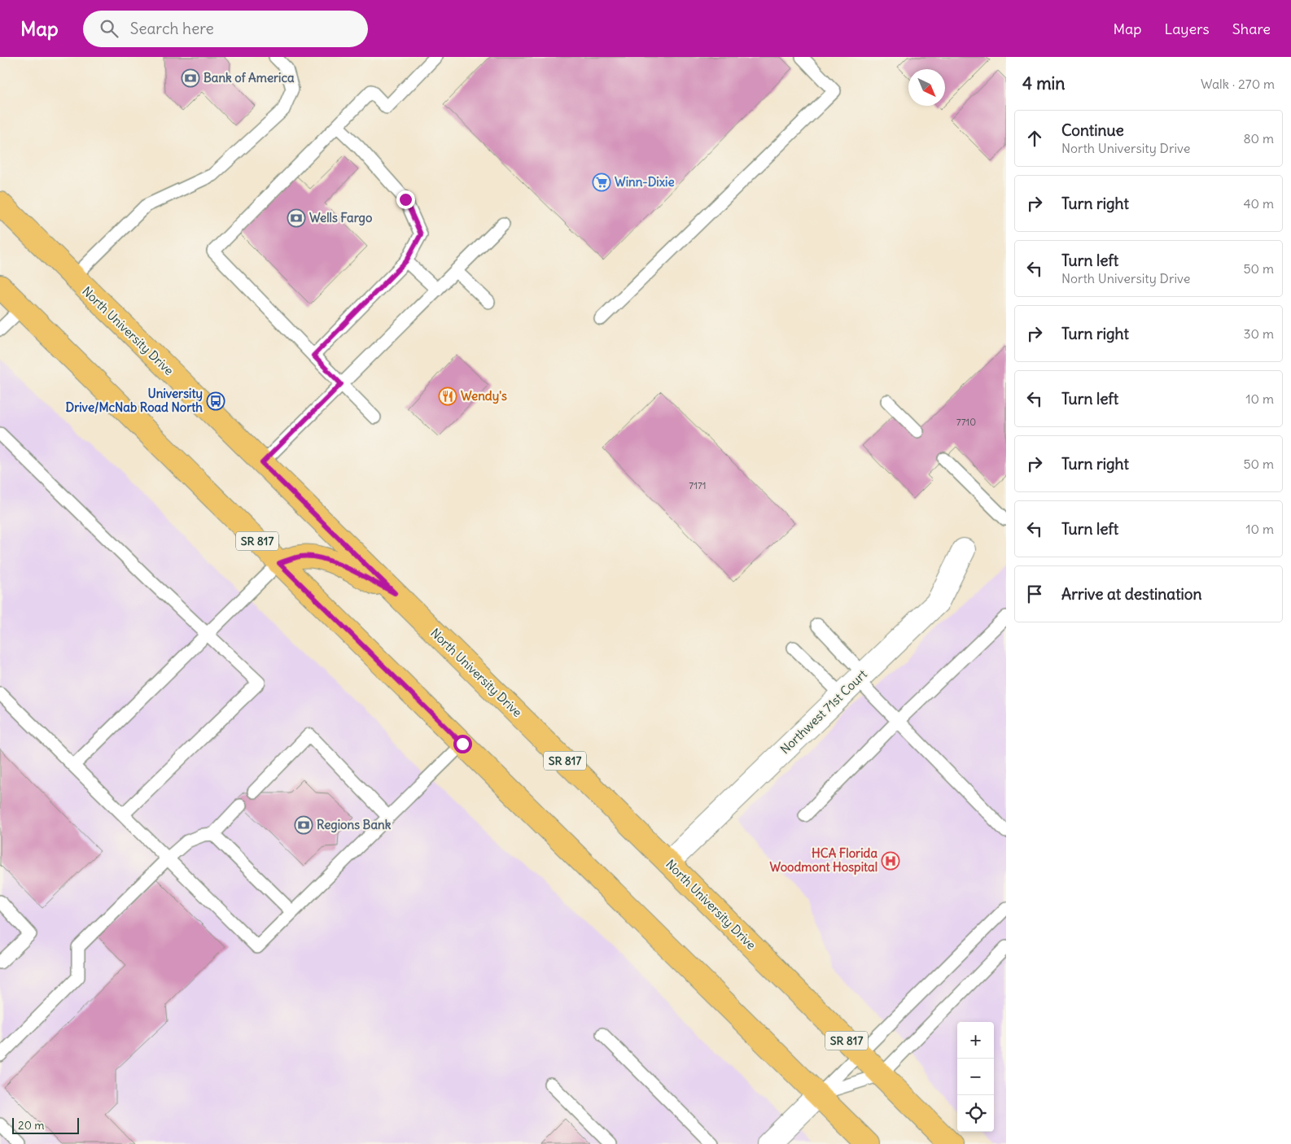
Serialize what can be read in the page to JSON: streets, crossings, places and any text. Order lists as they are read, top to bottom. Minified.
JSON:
{"streets":{"main road":["North University Drive","SR 817"],"street":["Northwest 71st Court"]},"crossings":[["North University Drive","Northwest 71st Court"]],"places":{"bank":["Bank of America","Wells Fargo","Regions Bank"],"supermarket":["Winn-Dixie"],"restaurant":["Wendy's"],"bus stop":["University Drive/McNab Road North"],"hospital":["HCA Florida Woodmont Hospital"]},"house_numbers":["7710","7171"],"scale_bar":"20 m","north":"bottom right","page":{"header":"Map","search":"Search here","nav":["Map","Layers","Share"],"heading":["4 min","Walk · 270 m"],"list":[["Continue","North University Drive","80 m"],["Turn right","40 m"],["Turn left","North University Drive","50 m"],["Turn right","30 m"],["Turn left","10 m"],["Turn right","50 m"],["Turn left","10 m"],"Arrive at destination"],"map_buttons":["+","−"],"scale":"20 m"}}
